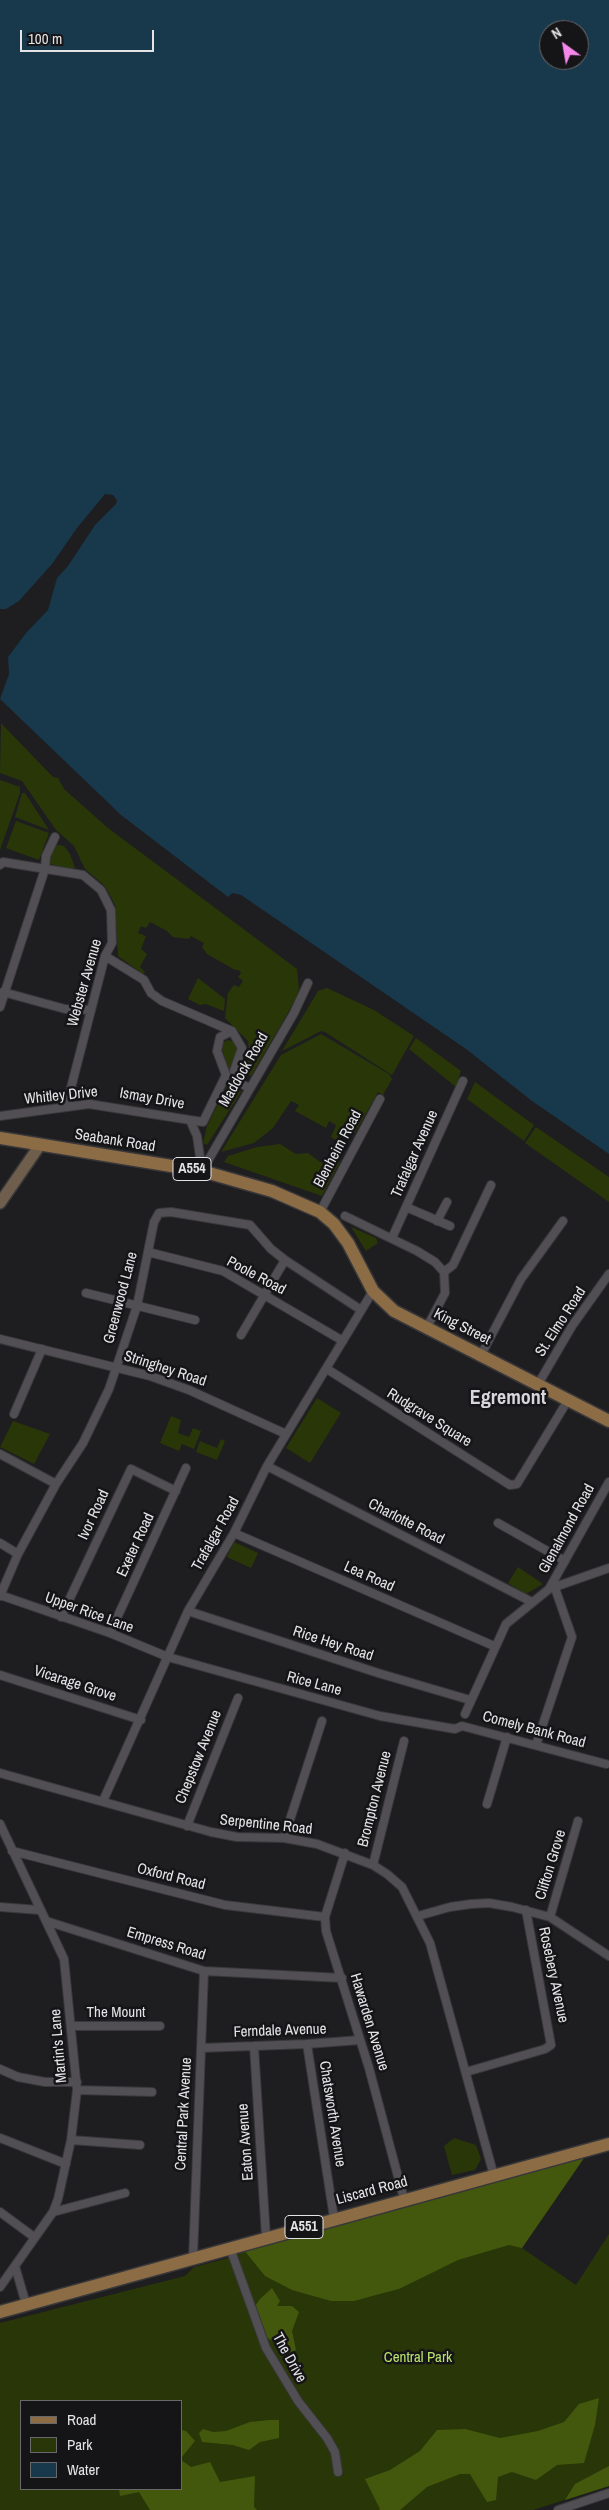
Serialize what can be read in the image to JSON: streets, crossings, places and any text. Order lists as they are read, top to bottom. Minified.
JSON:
{"streets":{"main road":["Seabank Road","A554","King Street","Liscard Road","A551"],"street":["Webster Avenue","Maddock Road","Whitley Drive","Ismay Drive","Blenheim Road","Trafalgar Avenue","Poole Road","Greenwood Lane","St. Elmo Road","Stringhey Road","Rudgrave Square","Ivor Road","Charlotte Road","Glenalmond Road","Trafalgar Road","Exeter Road","Lea Road","Upper Rice Lane","Rice Hey Road","Vicarage Grove","Rice Lane","Comely Bank Road","Chepstow Avenue","Brompton Avenue","Serpentine Road","Clifton Grove","Oxford Road","Empress Road","Rosebery Avenue","The Mount","Hawarden Avenue","Ferndale Avenue","Martin's Lane","Central Park Avenue","Chatsworth Avenue","Eaton Avenue","The Drive"]},"crossings":[["Webster Avenue","Whitley Drive"],["Maddock Road","Seabank Road"],["Whitley Drive","Ismay Drive"],["Seabank Road","Blenheim Road"],["Seabank Road","King Street"],["Poole Road","Greenwood Lane"],["Poole Road","Trafalgar Road"],["Greenwood Lane","Stringhey Road"],["Greenwood Lane","Trafalgar Road"],["Greenwood Lane","Upper Rice Lane"],["St. Elmo Road","King Street"],["King Street","Rudgrave Square"],["King Street","Trafalgar Road"],["Stringhey Road","Trafalgar Road"],["Rudgrave Square","Trafalgar Road"],["Ivor Road","Exeter Road"],["Ivor Road","Upper Rice Lane"],["Charlotte Road","Trafalgar Road"],["Trafalgar Road","Lea Road"],["Trafalgar Road","Upper Rice Lane"],["Trafalgar Road","Rice Hey Road"],["Trafalgar Road","Vicarage Grove"],["Trafalgar Road","Rice Lane"],["Trafalgar Road","Serpentine Road"],["Exeter Road","Upper Rice Lane"],["Upper Rice Lane","Rice Lane"],["Rice Lane","Comely Bank Road"],["Chepstow Avenue","Serpentine Road"],["Brompton Avenue","Serpentine Road"],["Serpentine Road","Rosebery Avenue"],["Serpentine Road","Hawarden Avenue"],["Serpentine Road","Liscard Road"],["Oxford Road","Hawarden Avenue"],["Oxford Road","Martin's Lane"],["Empress Road","Hawarden Avenue"],["Empress Road","Martin's Lane"],["Empress Road","Central Park Avenue"],["The Mount","Martin's Lane"],["Hawarden Avenue","Ferndale Avenue"],["Hawarden Avenue","Liscard Road"],["Ferndale Avenue","Central Park Avenue"],["Ferndale Avenue","Chatsworth Avenue"],["Ferndale Avenue","Eaton Avenue"],["Central Park Avenue","Liscard Road"],["Chatsworth Avenue","Liscard Road"],["Eaton Avenue","Liscard Road"],["Liscard Road","The Drive"]],"districts":["Egremont"],"parks":["Central Park"],"legend":["Road","Park","Water"],"scale_bar":"100 m","north":"top left"}
